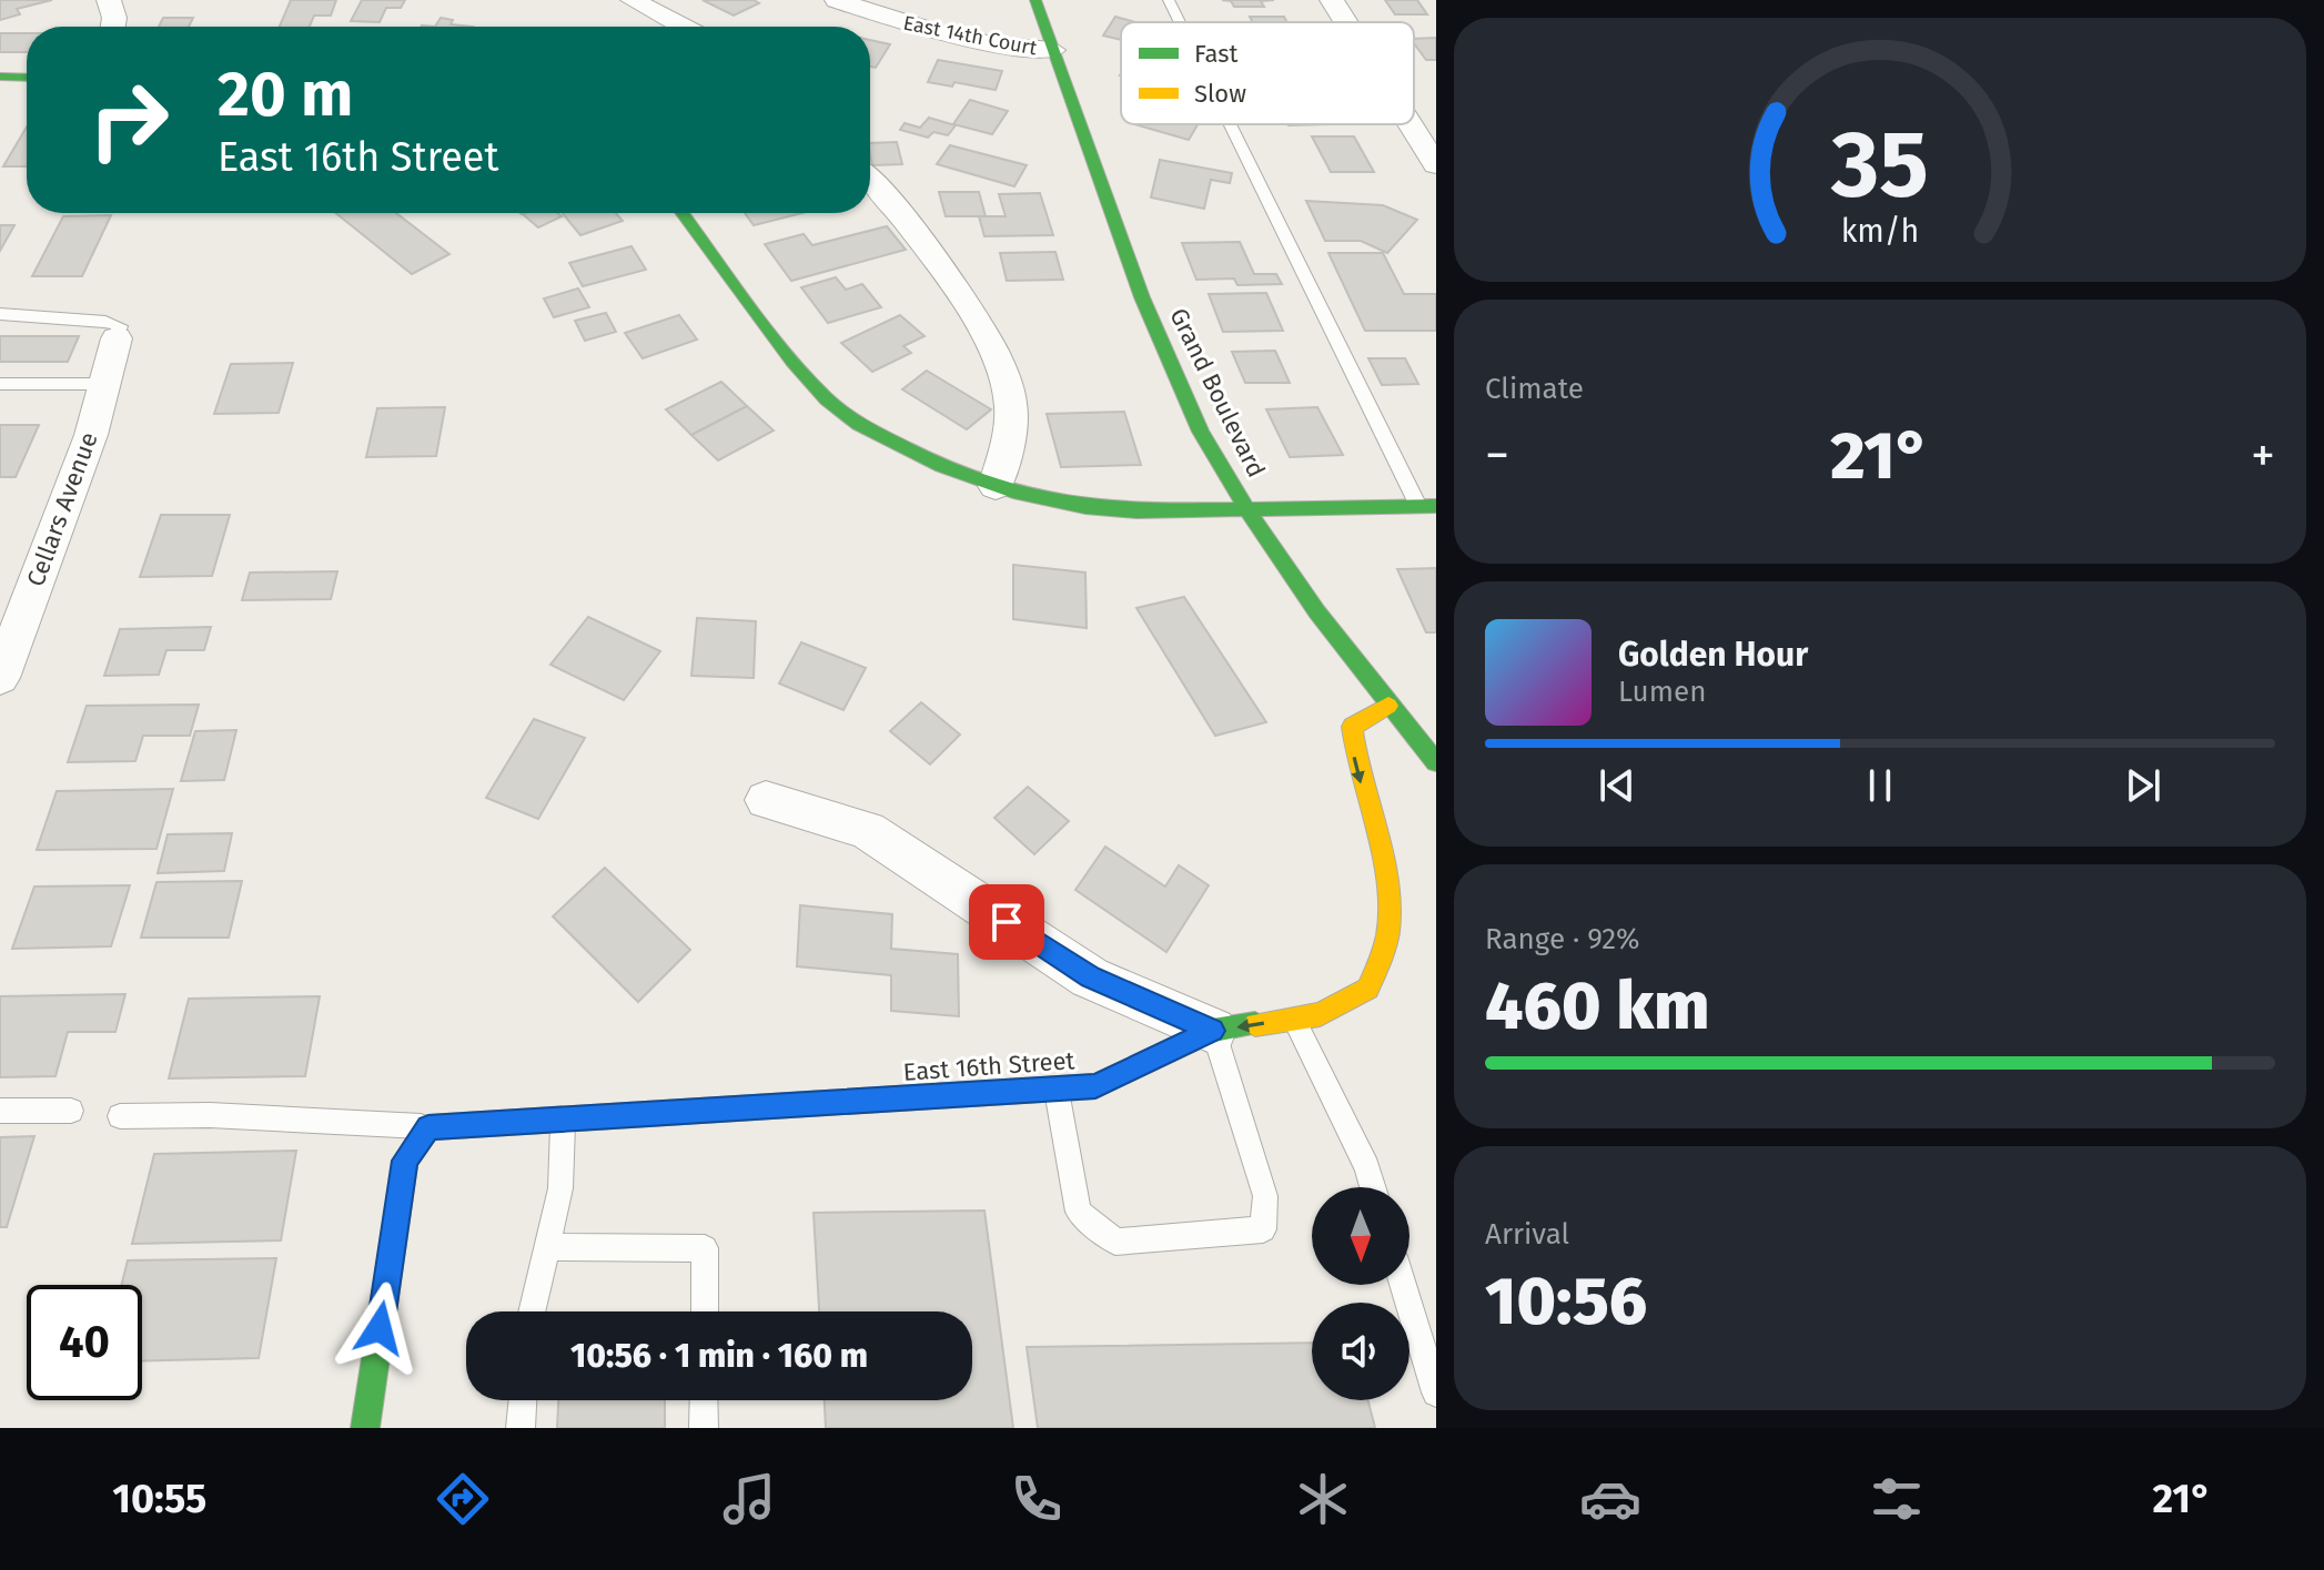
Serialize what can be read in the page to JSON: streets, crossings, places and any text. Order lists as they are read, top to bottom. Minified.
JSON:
{"streets":{"street":["East 14th Court","Grand Boulevard","Cellars Avenue","East 16th Street"]},"crossings":[["East 14th Court","Grand Boulevard"],["Grand Boulevard","East 16th Street"]],"legend":["Fast","Slow"],"north":"bottom","page":{"turn":["20 m","East 16th Street"],"tile":["Climate",["Range · 92%","460 km"],["Arrival","10:56"]],"heat":["−","21°","+"],"song":["Golden Hour","Lumen"],"limit":"40","trip":"10:56 · 1 min · 160 m","tabs":["10:55","21°"],"gauge":["35","km/h"]}}
